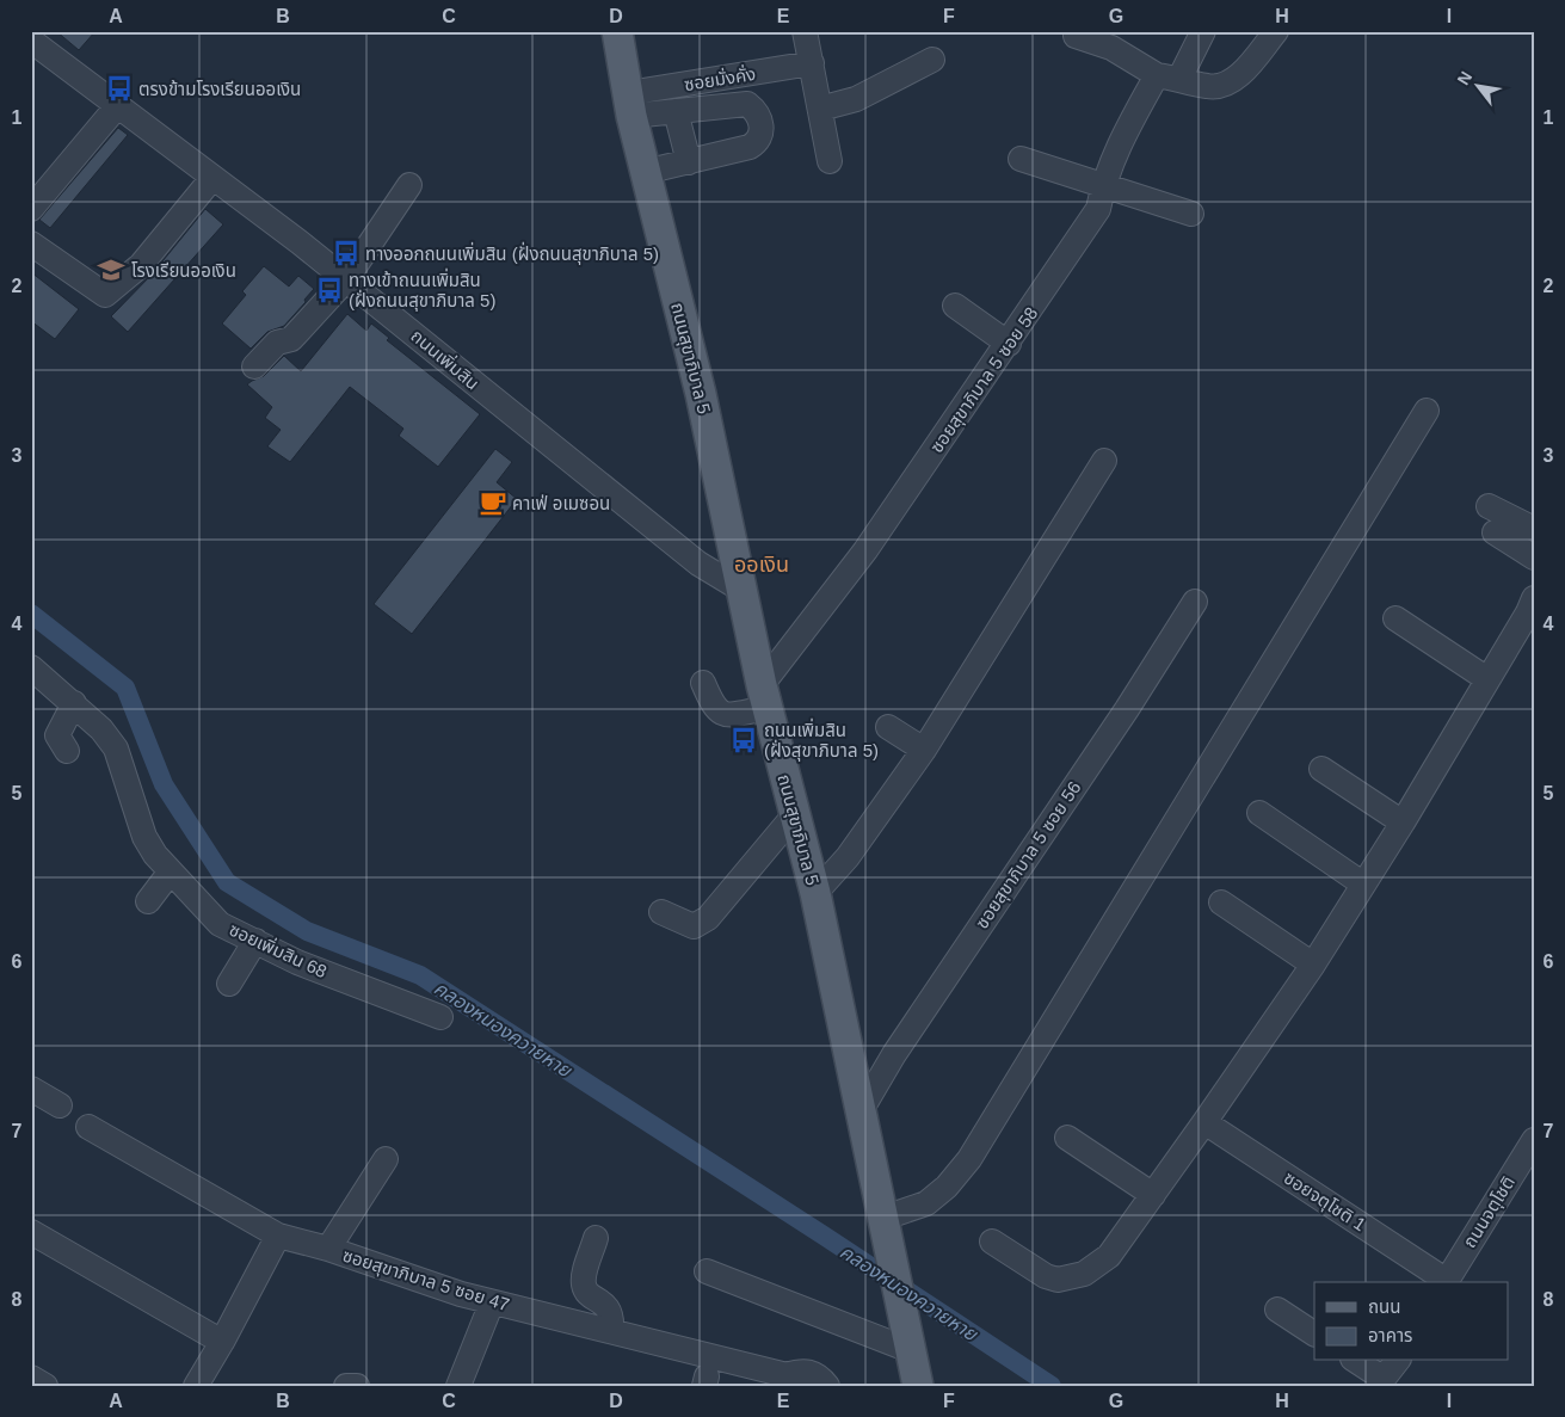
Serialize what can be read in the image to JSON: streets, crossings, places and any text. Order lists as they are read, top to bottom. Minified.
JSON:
{"streets":{"main road":["ถนนสุขาภิบาล 5"],"street":["ซอยมั่งคั่ง","ถนนเพิ่มสิน","ซอยสุขาภิบาล 5 ซอย 58","ซอยสุขาภิบาล 5 ซอย 56","ซอยเพิ่มสิน 68","ซอยจตุโชติ 1","ถนนจตุโชติ","ซอยสุขาภิบาล 5 ซอย 47"]},"crossings":[["ซอยมั่งคั่ง","ถนนสุขาภิบาล 5"],["ถนนสุขาภิบาล 5","ถนนเพิ่มสิน"],["ถนนสุขาภิบาล 5","ซอยสุขาภิบาล 5 ซอย 58"],["ถนนสุขาภิบาล 5","ซอยสุขาภิบาล 5 ซอย 56"],["ซอยจตุโชติ 1","ถนนจตุโชติ"]],"districts":["ออเงิน"],"water":["คลองหนองควายหาย"],"places":{"bus stop":["ตรงข้ามโรงเรียนออเงิน","ทางออกถนนเพิ่มสิน (ฝั่งถนนสุขาภิบาล 5)","ทางเข้าถนนเพิ่มสิน (ฝั่งถนนสุขาภิบาล 5)","ถนนเพิ่มสิน (ฝั่งสุขาภิบาล 5)"],"school or university":["โรงเรียนออเงิน"],"cafe":["คาเฟ่ อเมซอน"]},"legend":["ถนน","อาคาร"],"north":"top left","grid":{"columns":["A","B","C","D","E","F","G","H","I"],"rows":["1","2","3","4","5","6","7","8"]}}
